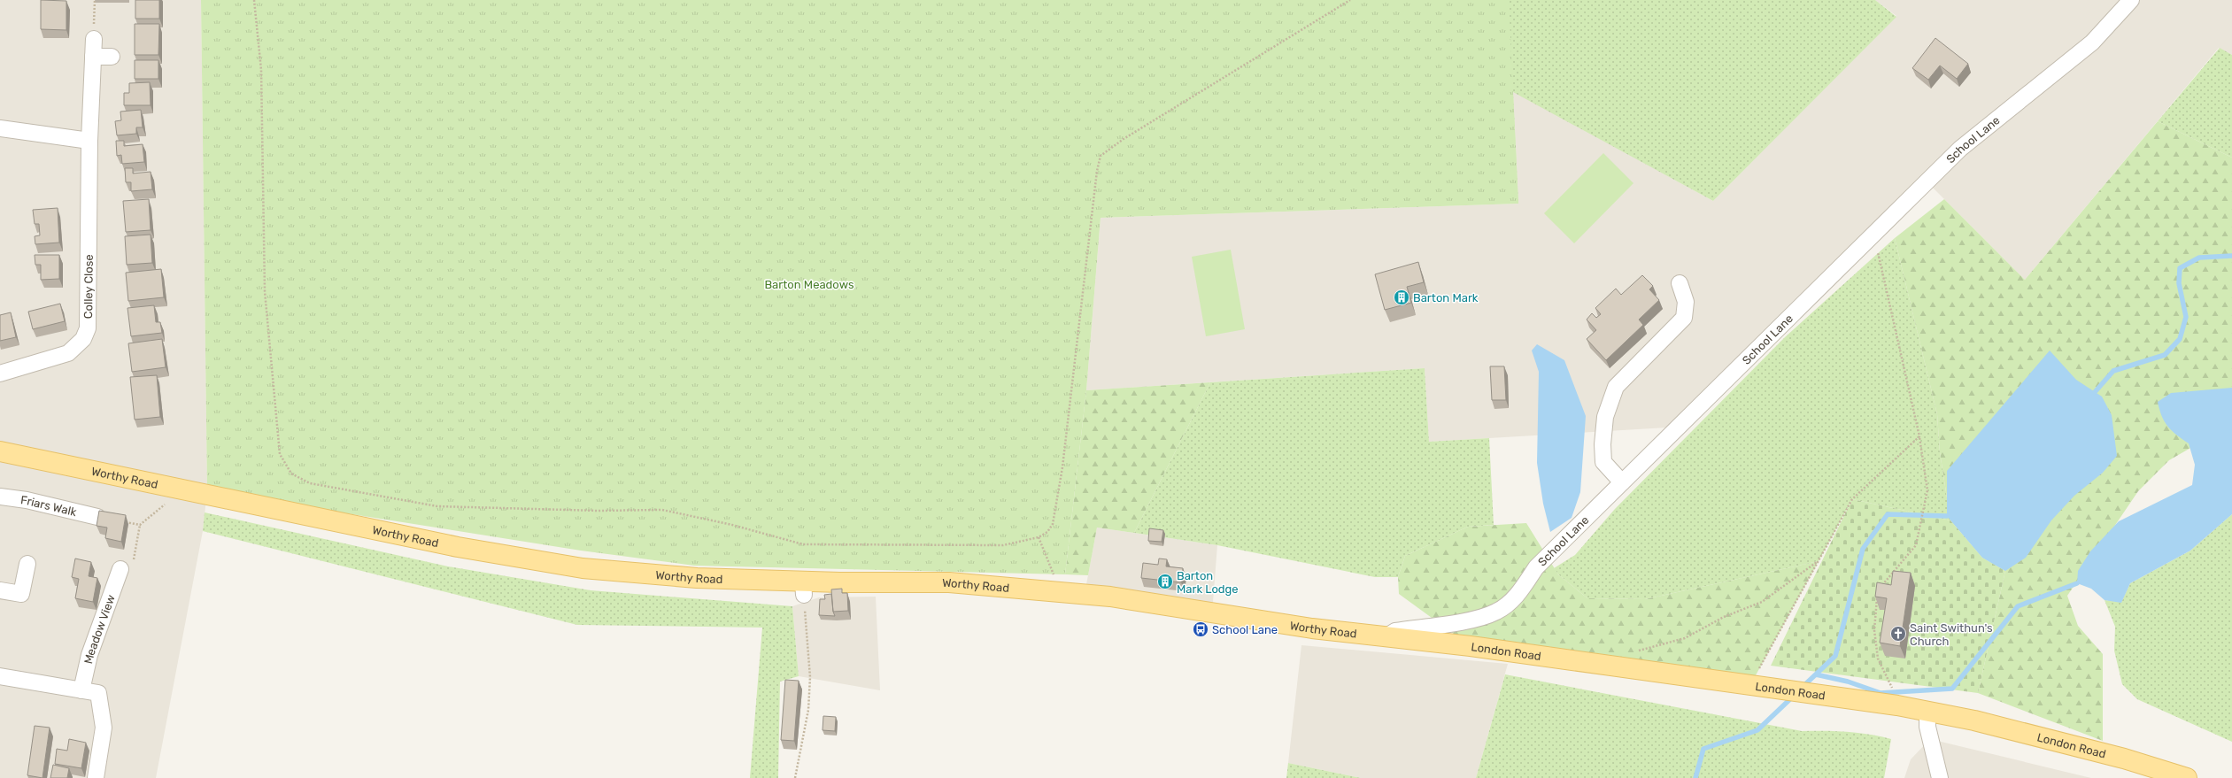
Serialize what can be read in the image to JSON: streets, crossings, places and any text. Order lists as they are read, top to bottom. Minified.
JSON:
{"streets":{"main road":["Worthy Road","London Road"],"street":["School Lane","Colley Close","Friars Walk","Meadow View"]},"crossings":[["School Lane","Worthy Road"],["School Lane","London Road"],["Worthy Road","London Road"]],"parks":["Barton Meadows"],"places":{"building":["Barton Mark","Barton Mark Lodge"],"bus stop":["School Lane"],"church":["Saint Swithun's Church"]}}
